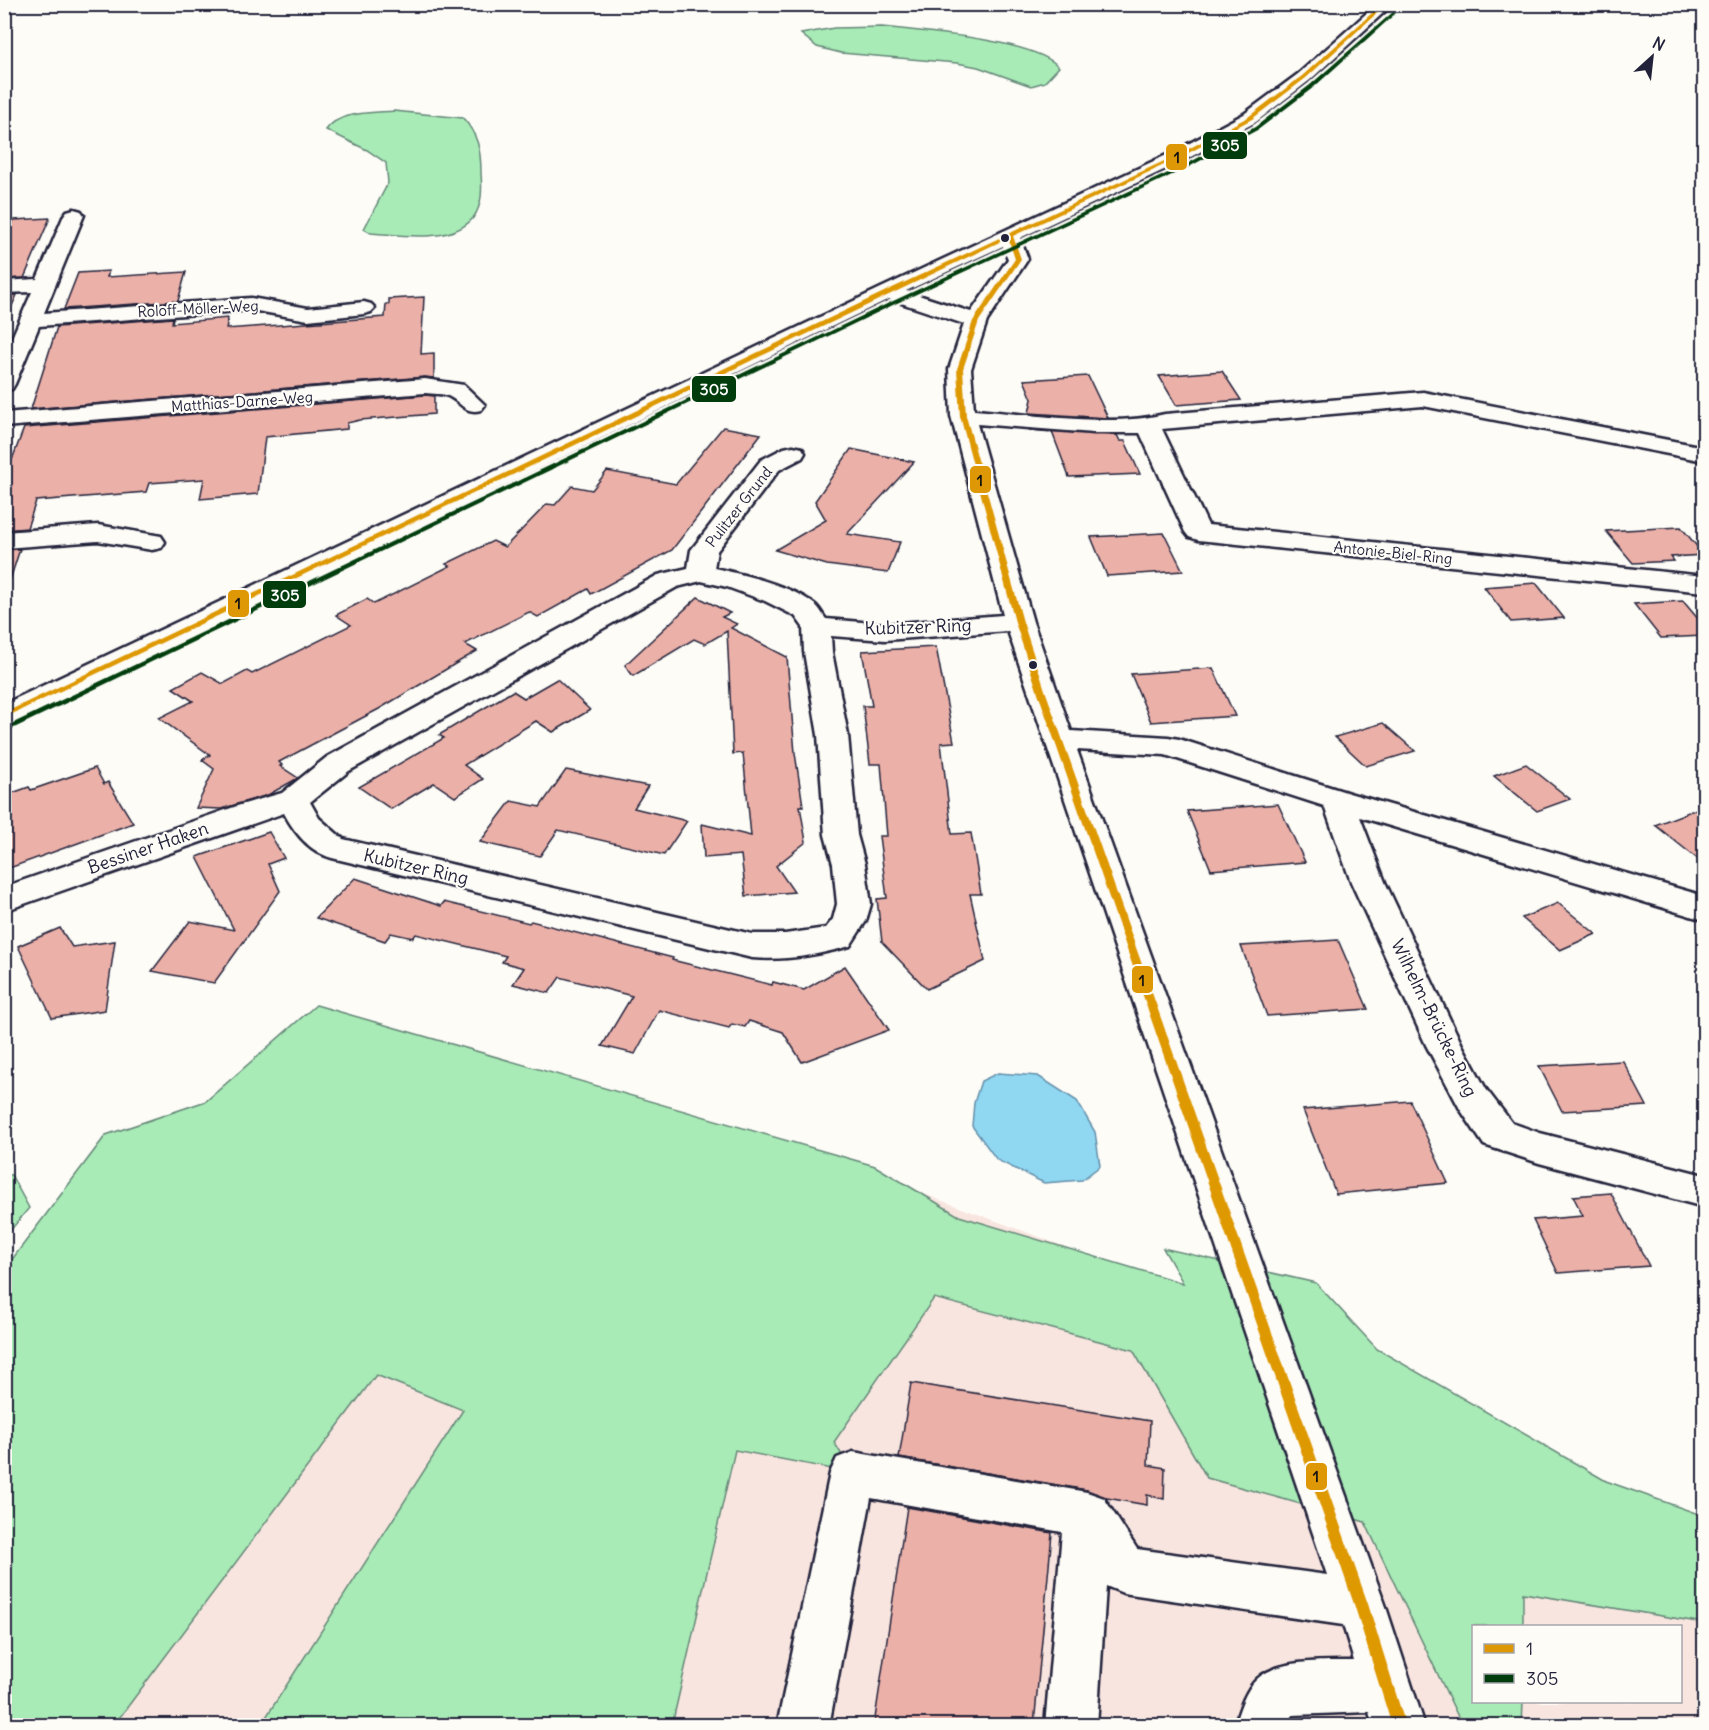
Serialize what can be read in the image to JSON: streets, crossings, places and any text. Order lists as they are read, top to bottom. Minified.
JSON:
{"streets":{"street":["Roloff-Möller-Weg","Matthias-Darne-Weg","Pulitzer Grund","Antonie-Biel-Ring","Kubitzer Ring","Bessiner Haken","Wilhelm-Brücke-Ring"]},"crossings":[["Kubitzer Ring","Bessiner Haken"]],"lines":["transit line 1","transit line 305"],"legend":["1","305"],"north":"top right"}
